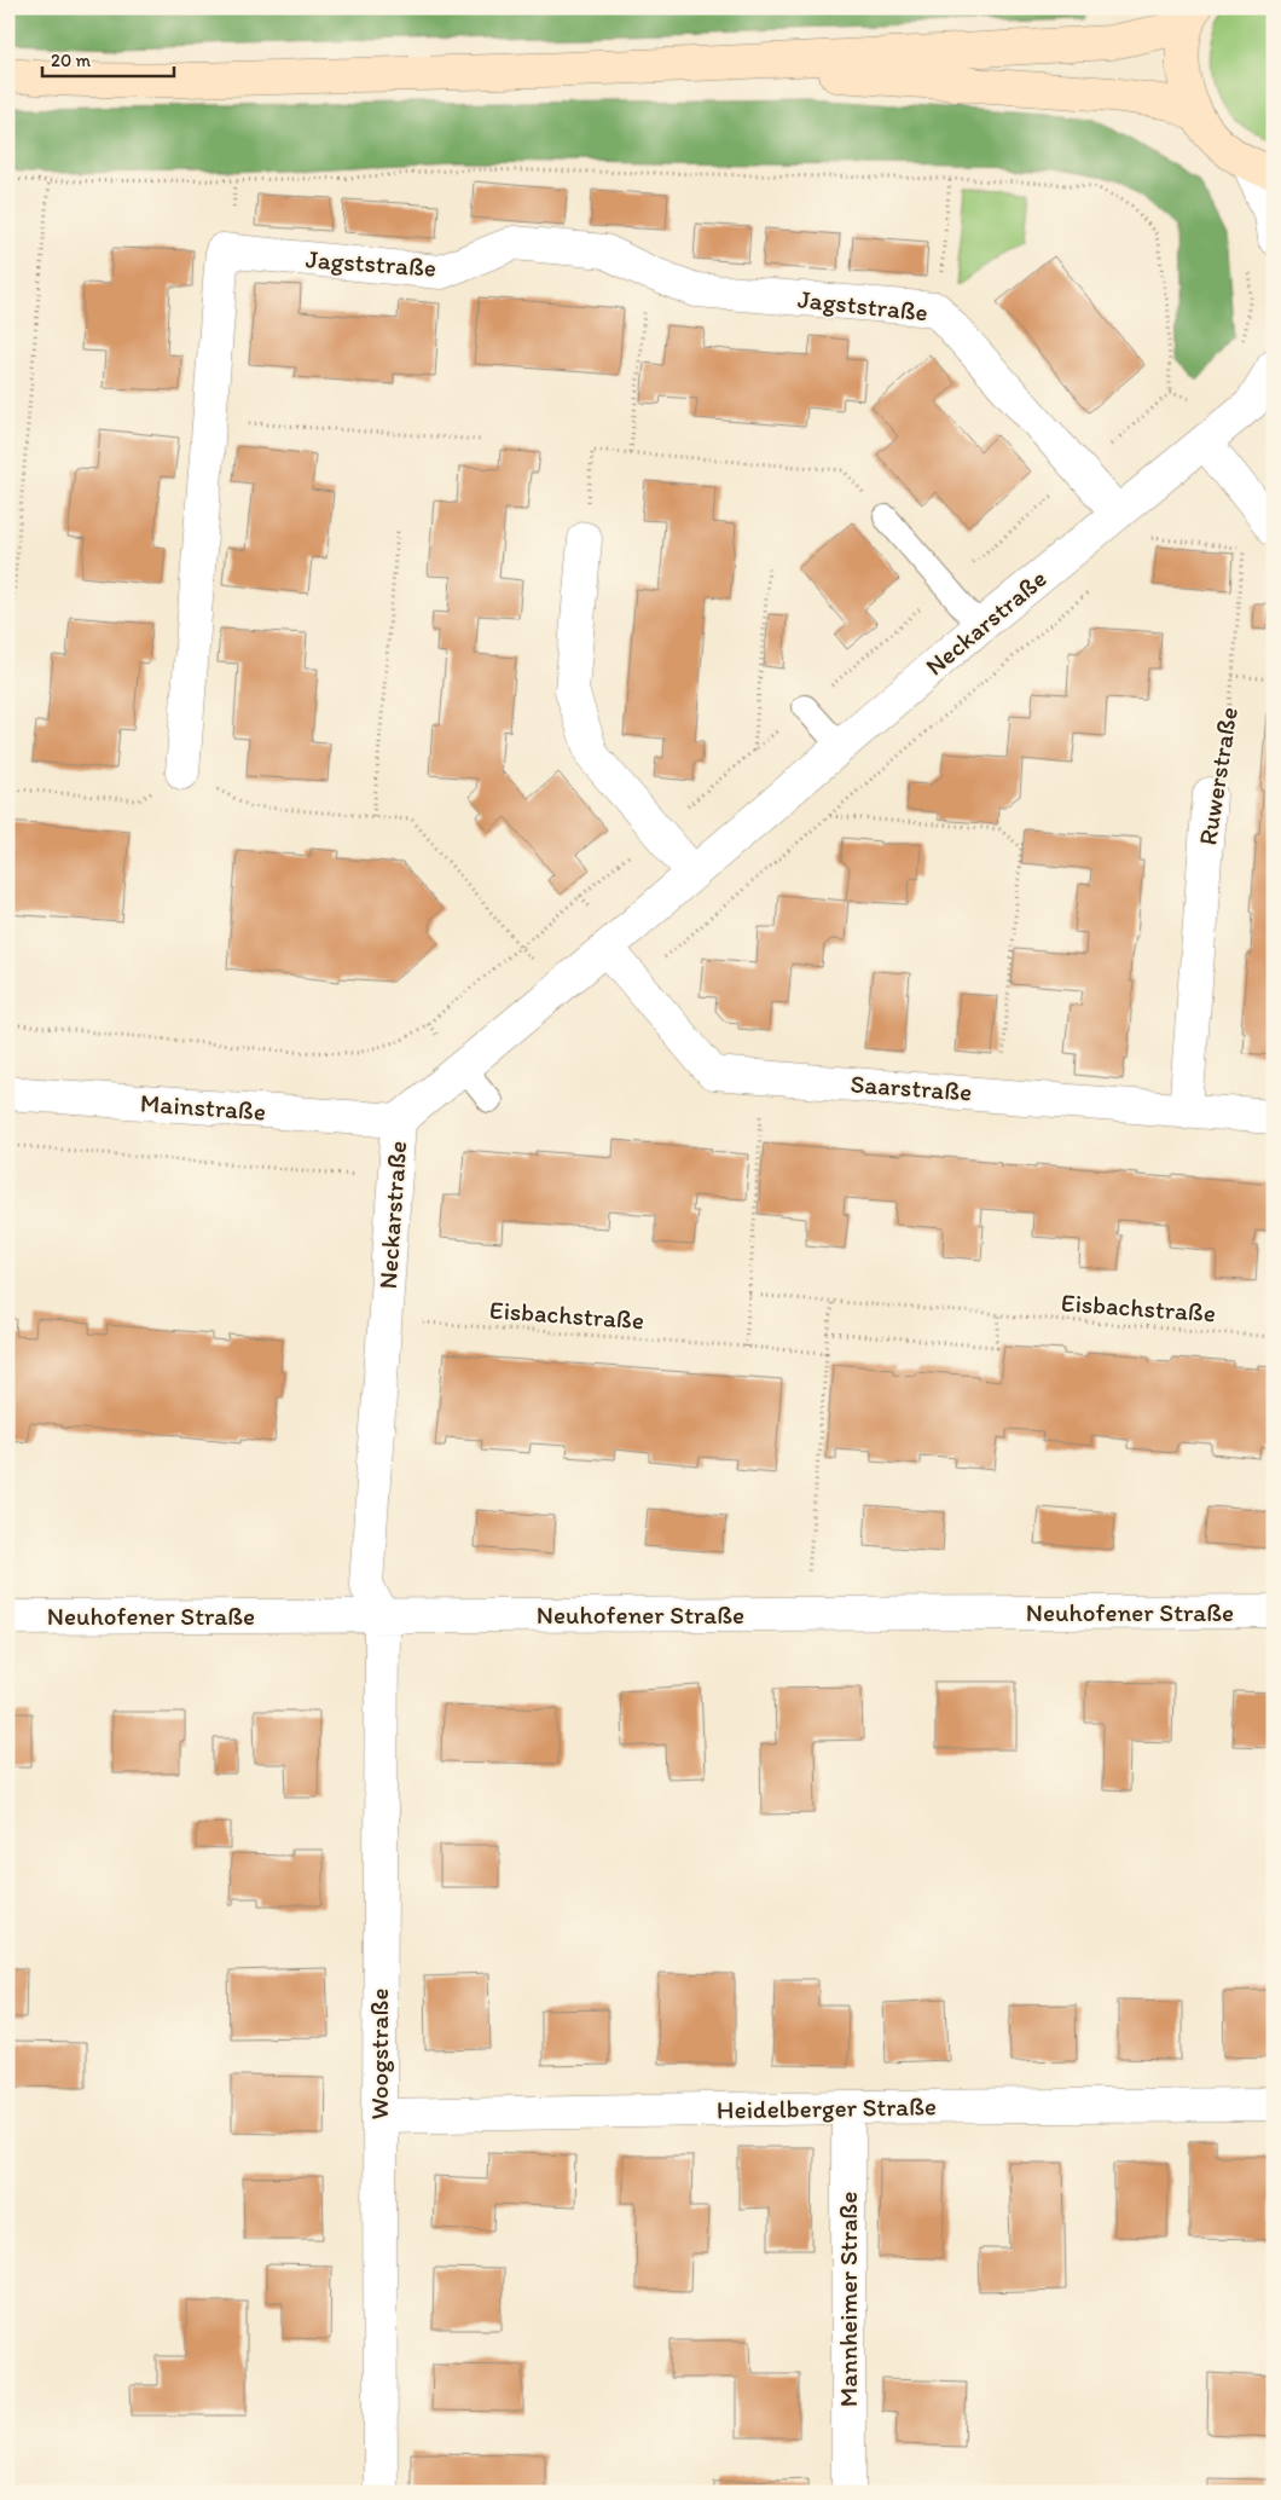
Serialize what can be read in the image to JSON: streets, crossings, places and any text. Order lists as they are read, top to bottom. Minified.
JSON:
{"streets":{"street":["Jagststraße","Neckarstraße","Ruwerstraße","Saarstraße","Mainstraße","Neuhofener Straße","Woogstraße","Heidelberger Straße","Mannheimer Straße"],"path":["Eisbachstraße"]},"crossings":[["Jagststraße","Neckarstraße"],["Neckarstraße","Saarstraße"],["Neckarstraße","Mainstraße"],["Neckarstraße","Eisbachstraße"],["Neckarstraße","Neuhofener Straße"],["Neckarstraße","Woogstraße"],["Ruwerstraße","Saarstraße"],["Neuhofener Straße","Woogstraße"],["Woogstraße","Heidelberger Straße"],["Heidelberger Straße","Mannheimer Straße"]],"scale_bar":"20 m"}
